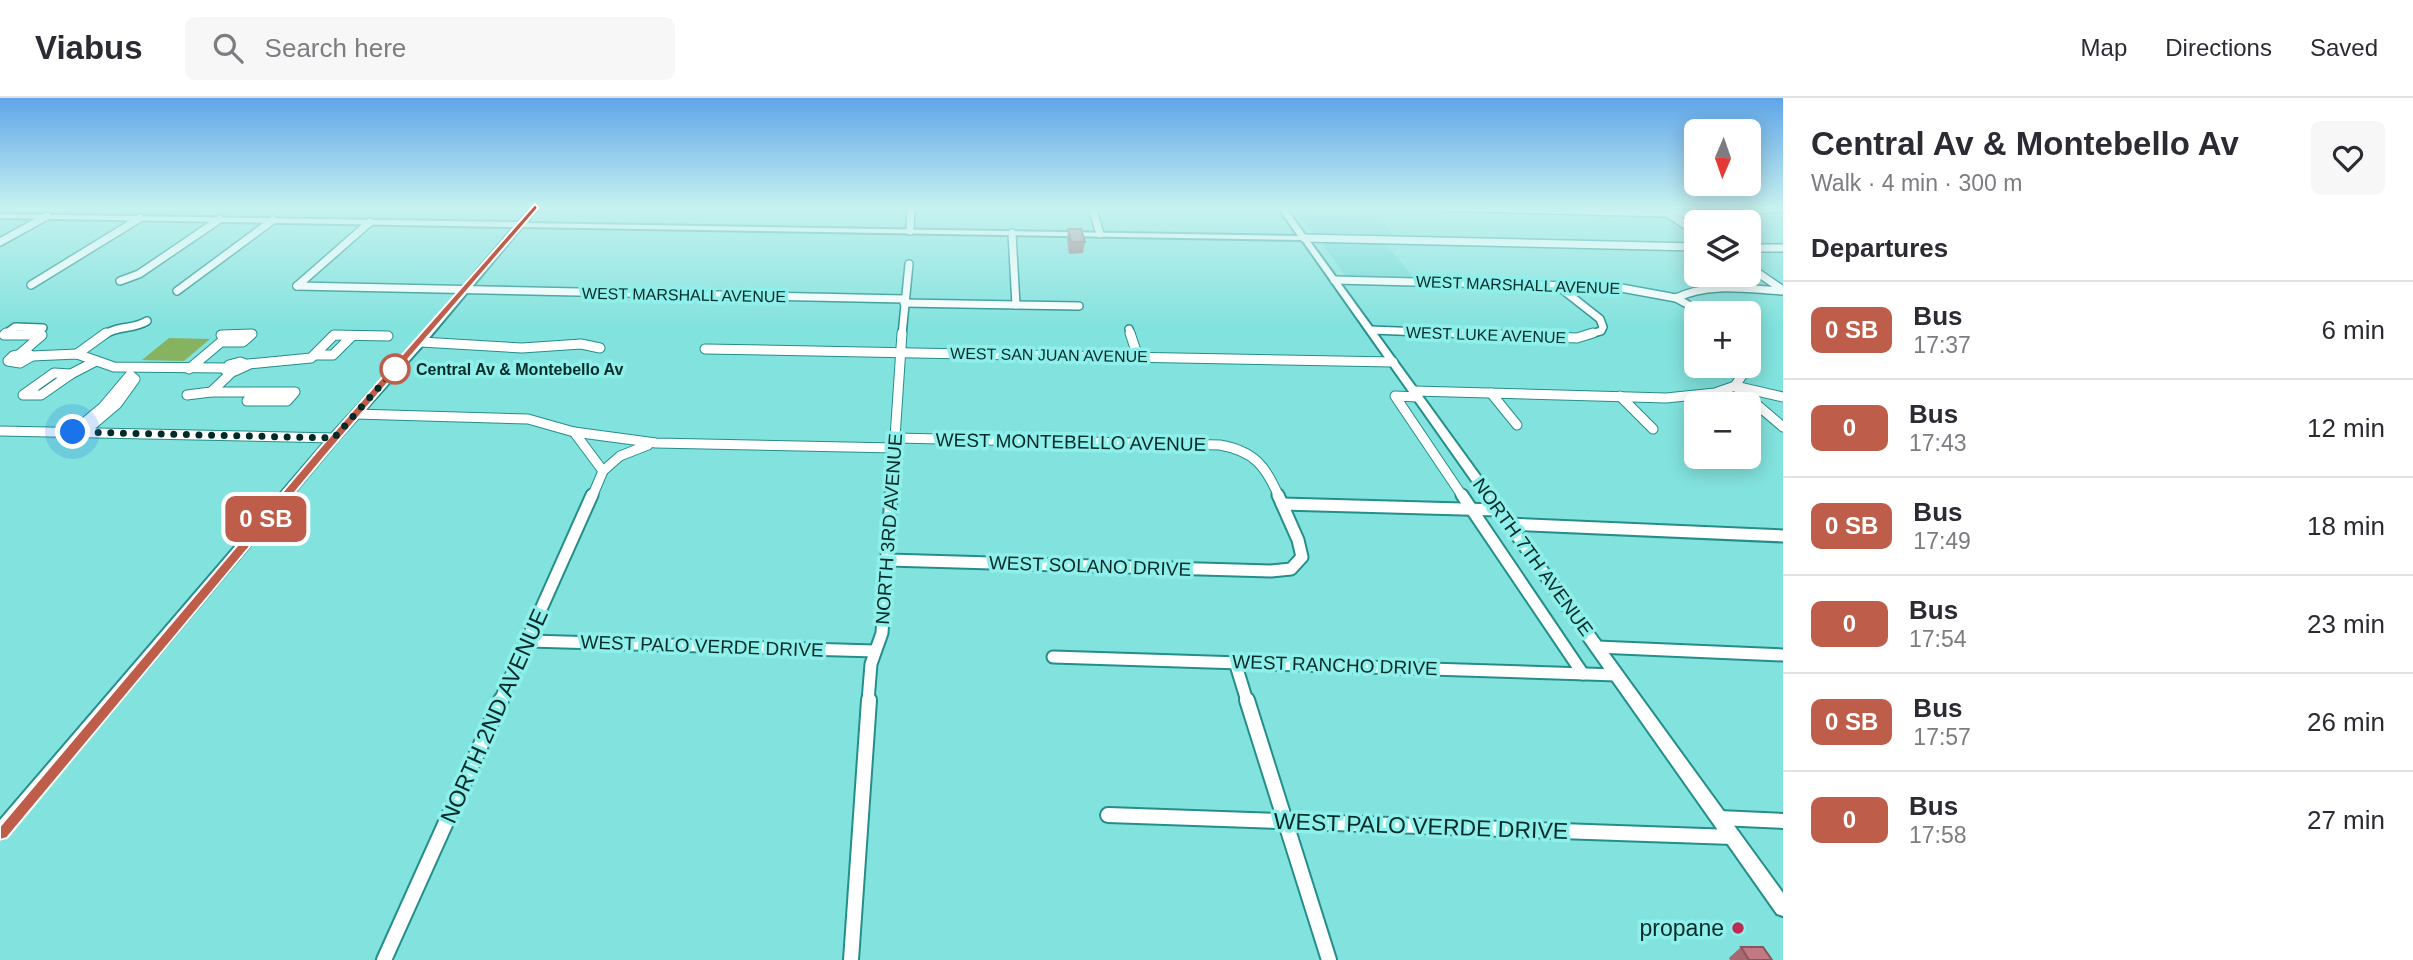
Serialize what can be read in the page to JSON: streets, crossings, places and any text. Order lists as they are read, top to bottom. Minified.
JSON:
{"streets":{"main road":["NORTH 7TH AVENUE"],"street":["WEST MARSHALL AVENUE","WEST LUKE AVENUE","WEST SAN JUAN AVENUE","WEST MONTEBELLO AVENUE","NORTH 3RD AVENUE","WEST SOLANO DRIVE","WEST PALO VERDE DRIVE","WEST RANCHO DRIVE","NORTH 2ND AVENUE"]},"crossings":[["WEST MARSHALL AVENUE","WEST LUKE AVENUE"],["WEST MARSHALL AVENUE","NORTH 3RD AVENUE"],["WEST MARSHALL AVENUE","NORTH 7TH AVENUE"],["WEST LUKE AVENUE","NORTH 7TH AVENUE"],["WEST SAN JUAN AVENUE","NORTH 3RD AVENUE"],["WEST SAN JUAN AVENUE","NORTH 7TH AVENUE"],["WEST MONTEBELLO AVENUE","NORTH 3RD AVENUE"],["WEST MONTEBELLO AVENUE","WEST SOLANO DRIVE"],["NORTH 3RD AVENUE","WEST SOLANO DRIVE"],["NORTH 3RD AVENUE","WEST PALO VERDE DRIVE"],["NORTH 7TH AVENUE","WEST PALO VERDE DRIVE"],["NORTH 7TH AVENUE","WEST RANCHO DRIVE"],["WEST PALO VERDE DRIVE","NORTH 2ND AVENUE"]],"places":["Central Av & Montebello Av","propane"],"north":"bottom","page":{"header":"Viabus","search":"Search here","nav":["Map","Directions","Saved"],"on_map":"0 SB","heading":[["Central Av & Montebello Av","Walk · 4 min · 300 m"],"Departures"],"map_buttons":["+","−"],"list":[{"mark":"0 SB","name":"Bus","note":"17:37","value":"6 min"},{"mark":"0","name":"Bus","note":"17:43","value":"12 min"},{"mark":"0 SB","name":"Bus","note":"17:49","value":"18 min"},{"mark":"0","name":"Bus","note":"17:54","value":"23 min"},{"mark":"0 SB","name":"Bus","note":"17:57","value":"26 min"},{"mark":"0","name":"Bus","note":"17:58","value":"27 min"}]}}
